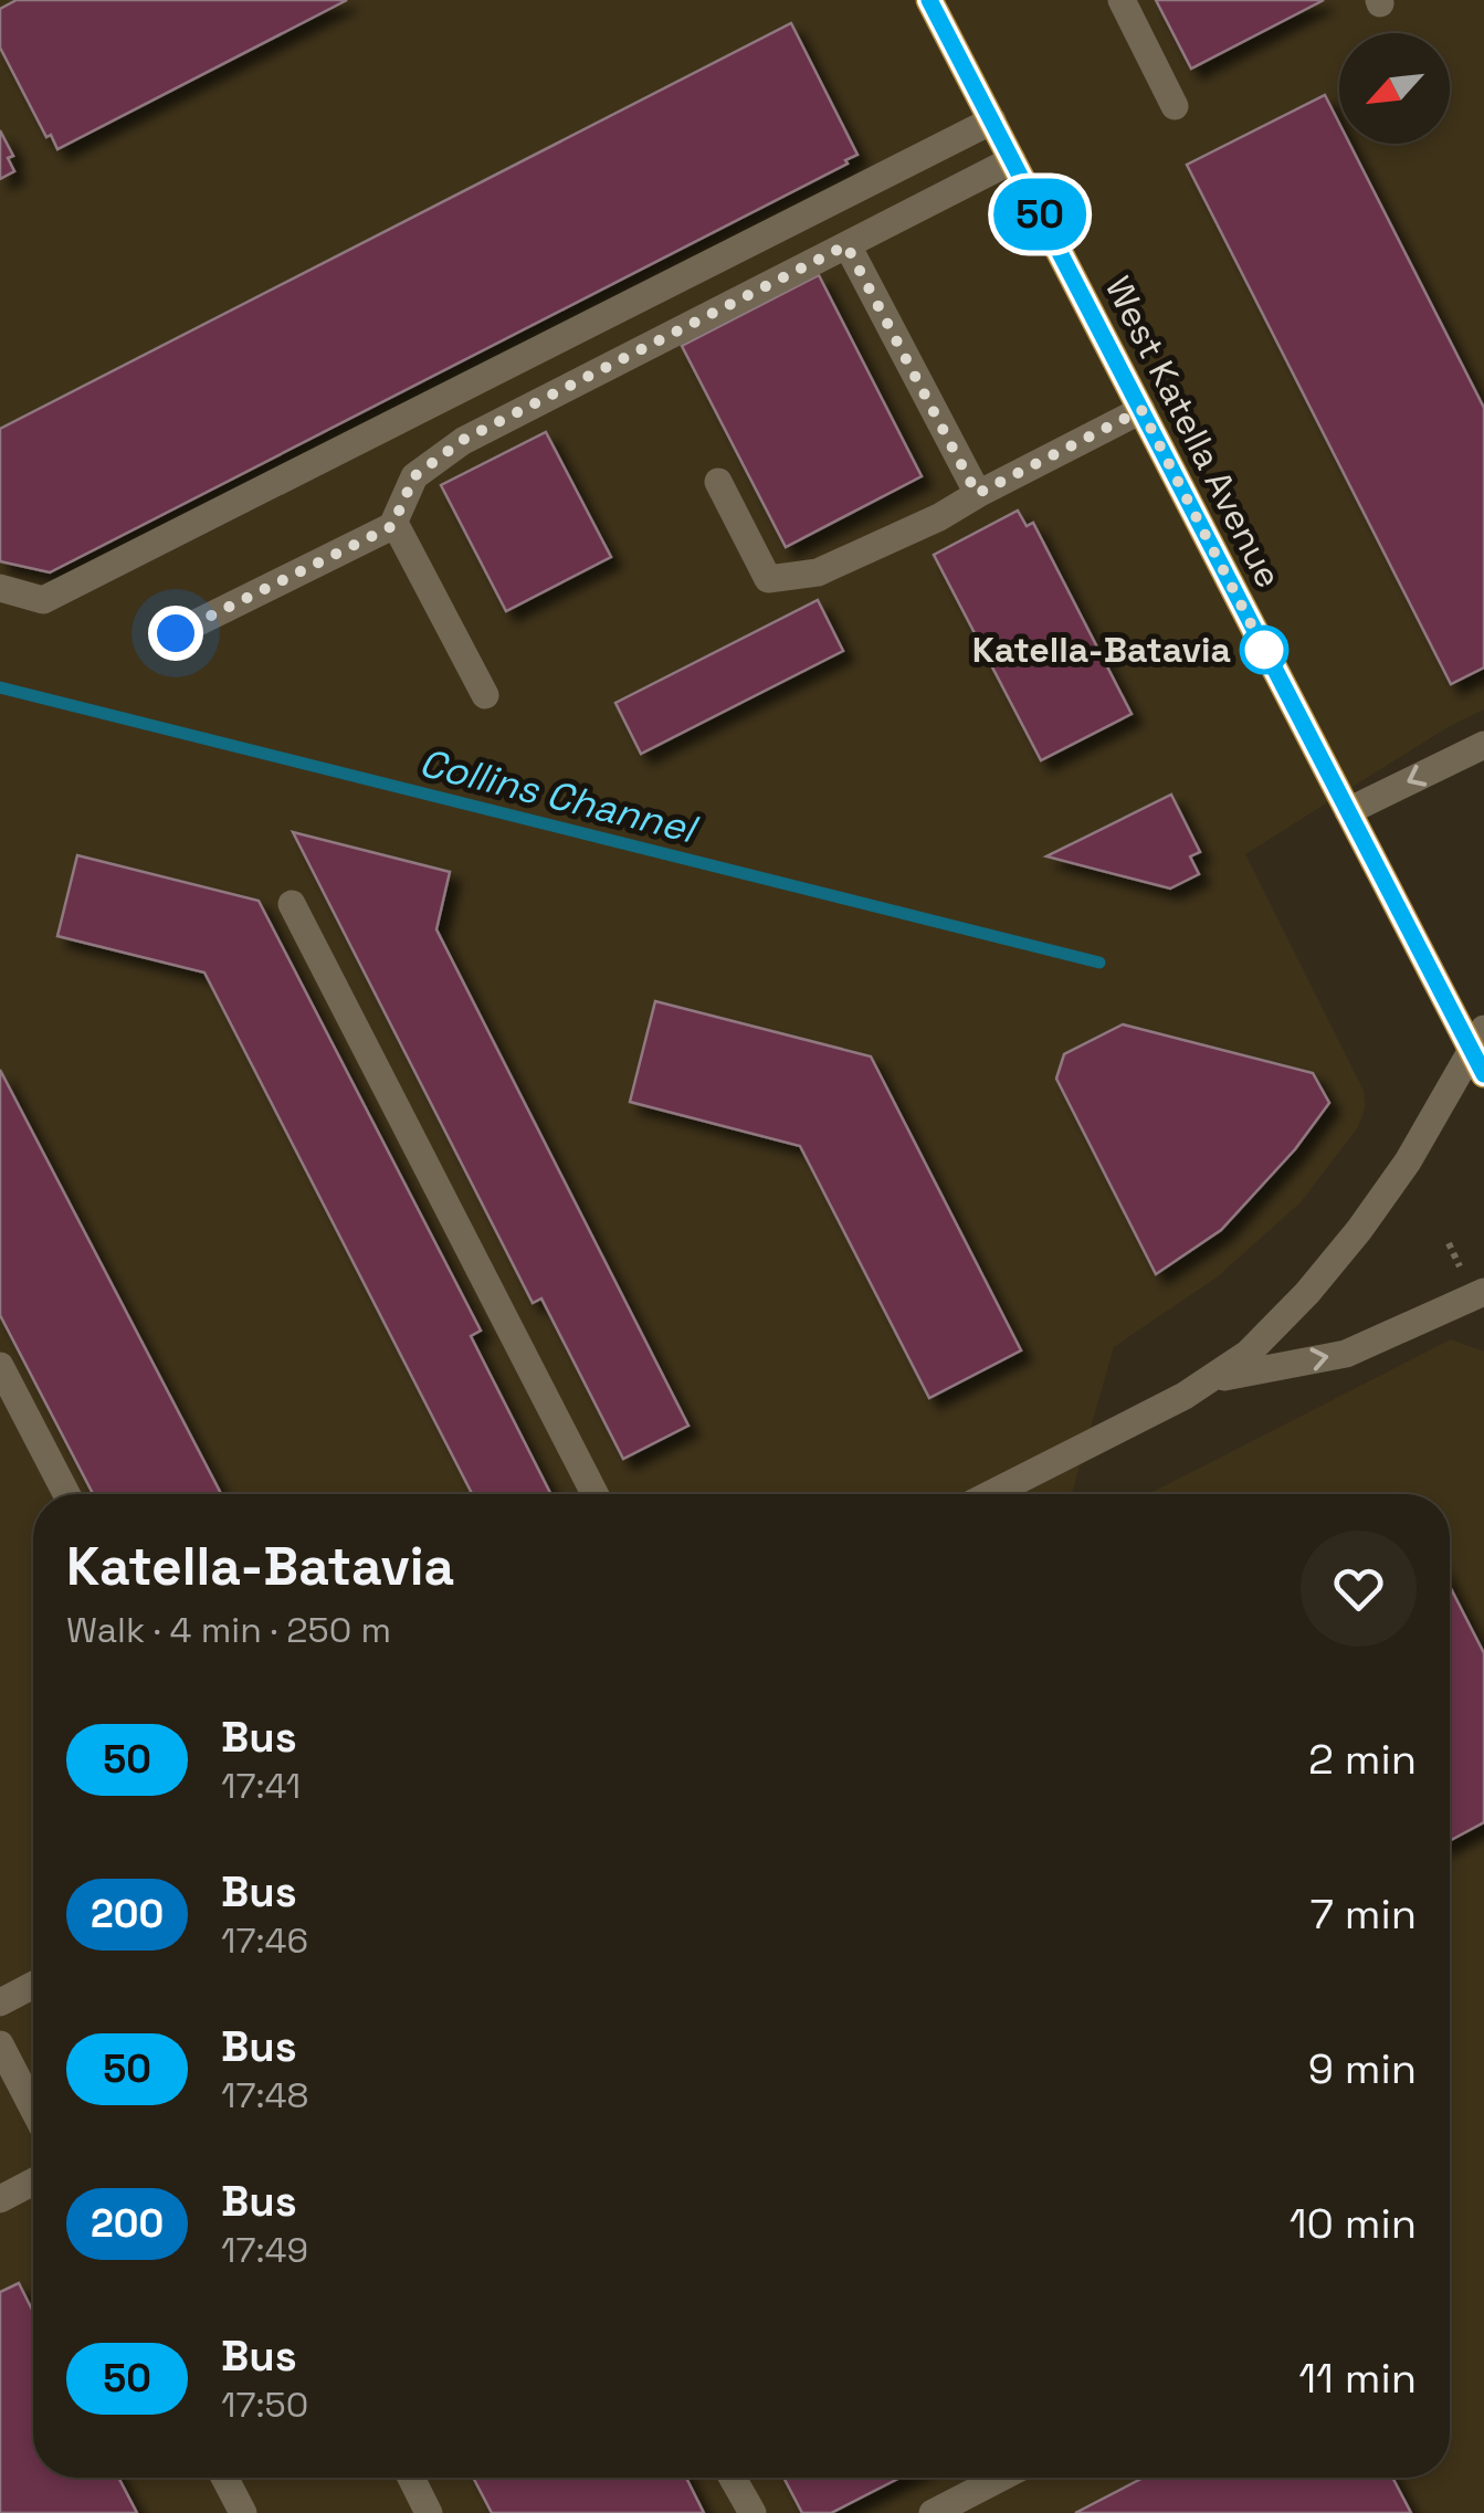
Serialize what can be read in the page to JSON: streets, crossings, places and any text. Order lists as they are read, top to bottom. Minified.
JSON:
{"streets":{"main road":["West Katella Avenue"]},"water":["Collins Channel"],"places":["Katella-Batavia"],"lines":["bus line 50"],"north":"bottom left","page":{"on_map":"50","heading":["Katella-Batavia","Walk · 4 min · 250 m"],"list":[{"mark":"50","name":"Bus","note":"17:41","value":"2 min"},{"mark":"200","name":"Bus","note":"17:46","value":"7 min"},{"mark":"50","name":"Bus","note":"17:48","value":"9 min"},{"mark":"200","name":"Bus","note":"17:49","value":"10 min"},{"mark":"50","name":"Bus","note":"17:50","value":"11 min"}]}}
